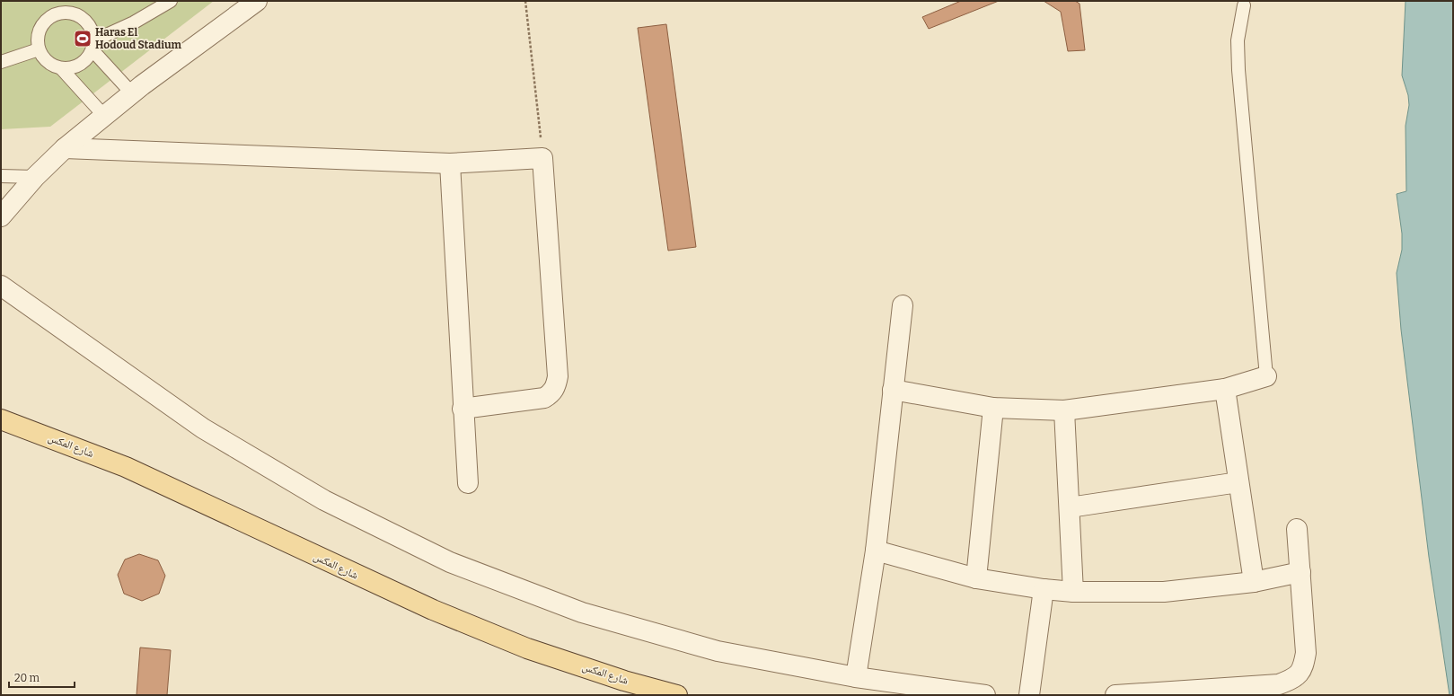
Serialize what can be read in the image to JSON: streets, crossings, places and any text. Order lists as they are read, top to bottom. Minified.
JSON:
{"streets":{"main road":["شارع المكس"]},"places":{"sports":["Haras El Hodoud Stadium"]},"scale_bar":"20 m"}
